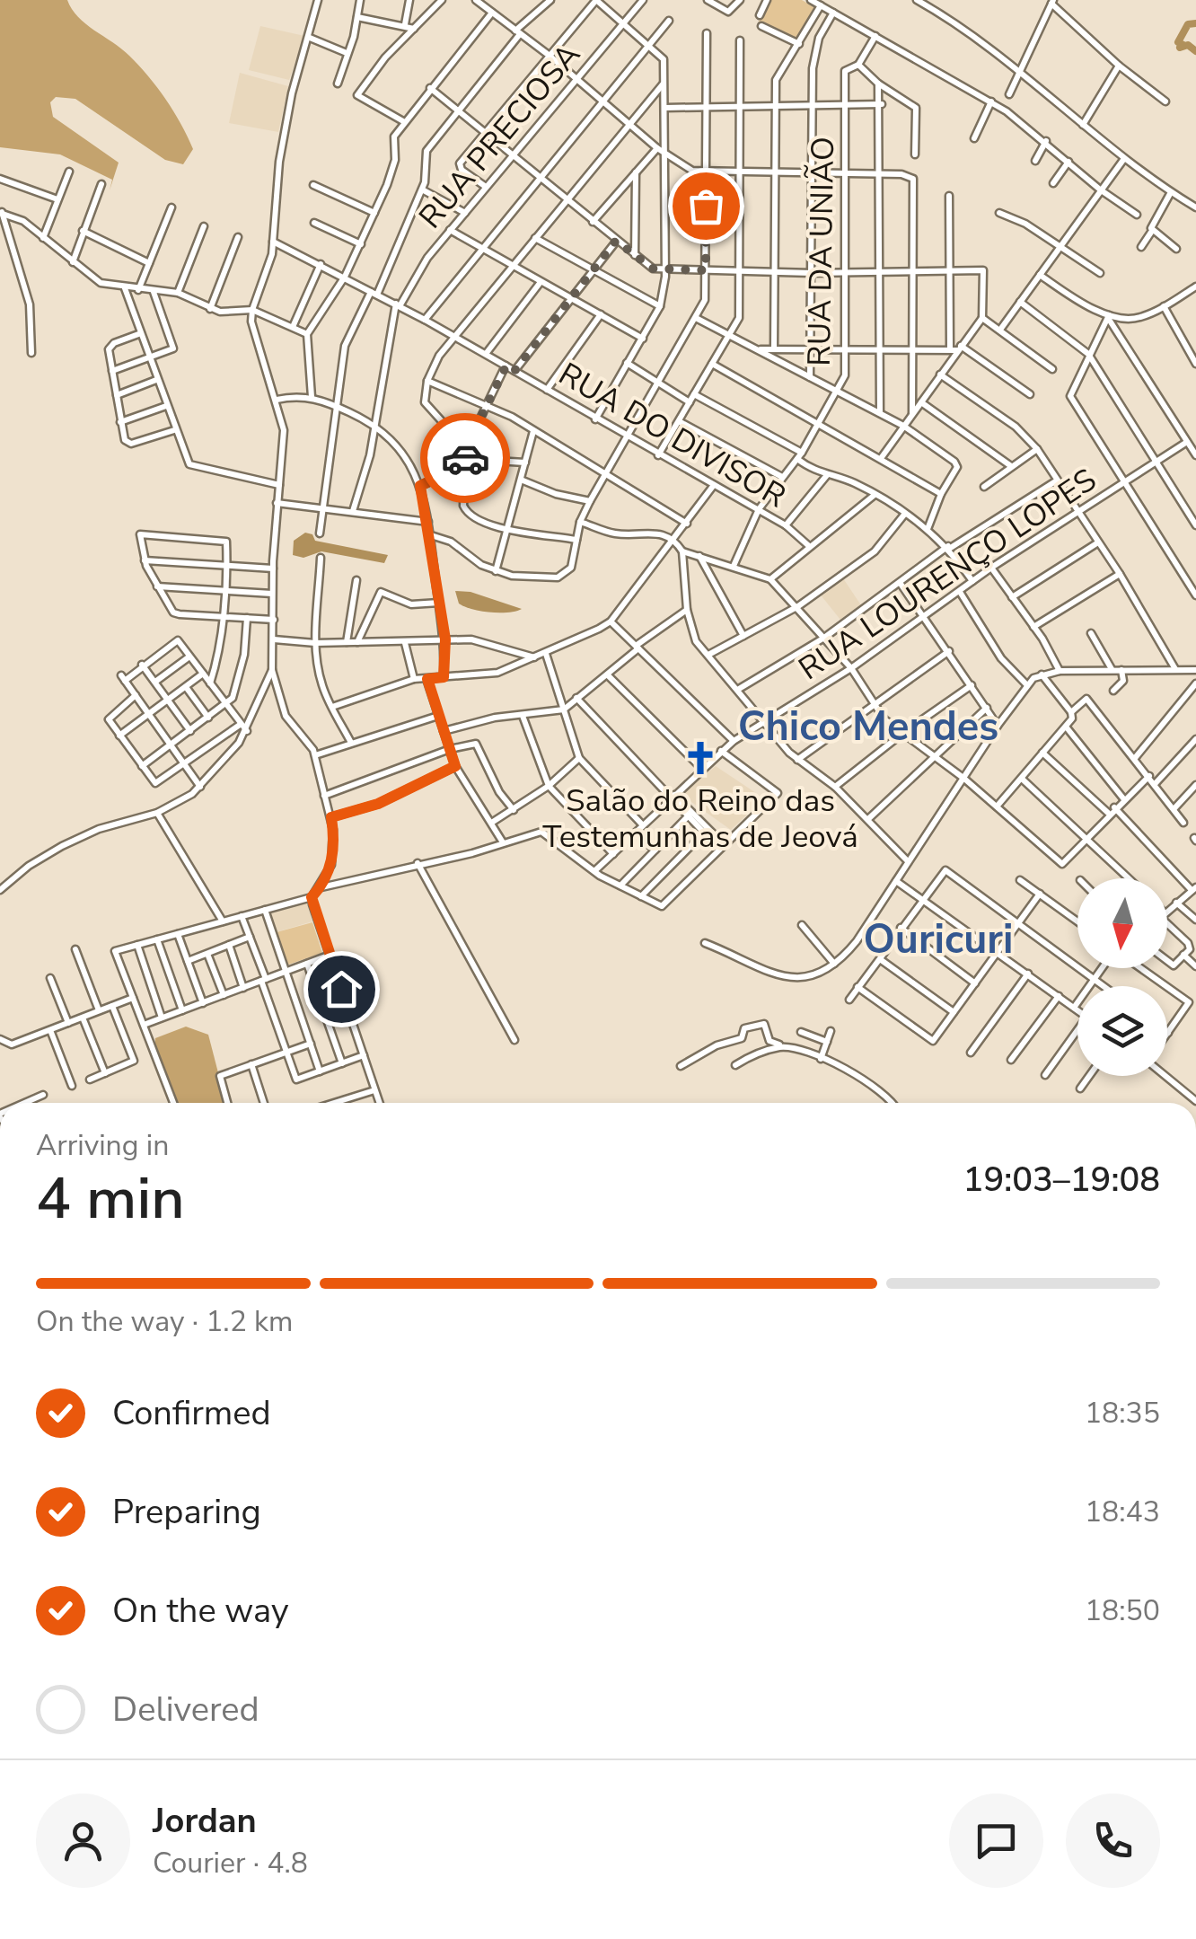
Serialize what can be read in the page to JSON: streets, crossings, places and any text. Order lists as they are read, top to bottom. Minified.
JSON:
{"streets":{"street":["RUA PRECIOSA","RUA DA UNIÃO","RUA DO DIVISOR","RUA LOURENÇO LOPES"]},"crossings":[["RUA PRECIOSA","RUA DO DIVISOR"],["RUA DA UNIÃO","RUA DO DIVISOR"]],"districts":["Chico Mendes","Ouricuri"],"places":{"church":["Salão do Reino das Testemunhas de Jeová"]},"north":"bottom","page":{"heading":["4 min","Arriving in","19:03–19:08"],"panel":["Jordan","Courier · 4.8"],"bar":"On the way · 1.2 km","list":[["Confirmed","18:35"],["Preparing","18:43"],["On the way","18:50"],"Delivered"]}}
